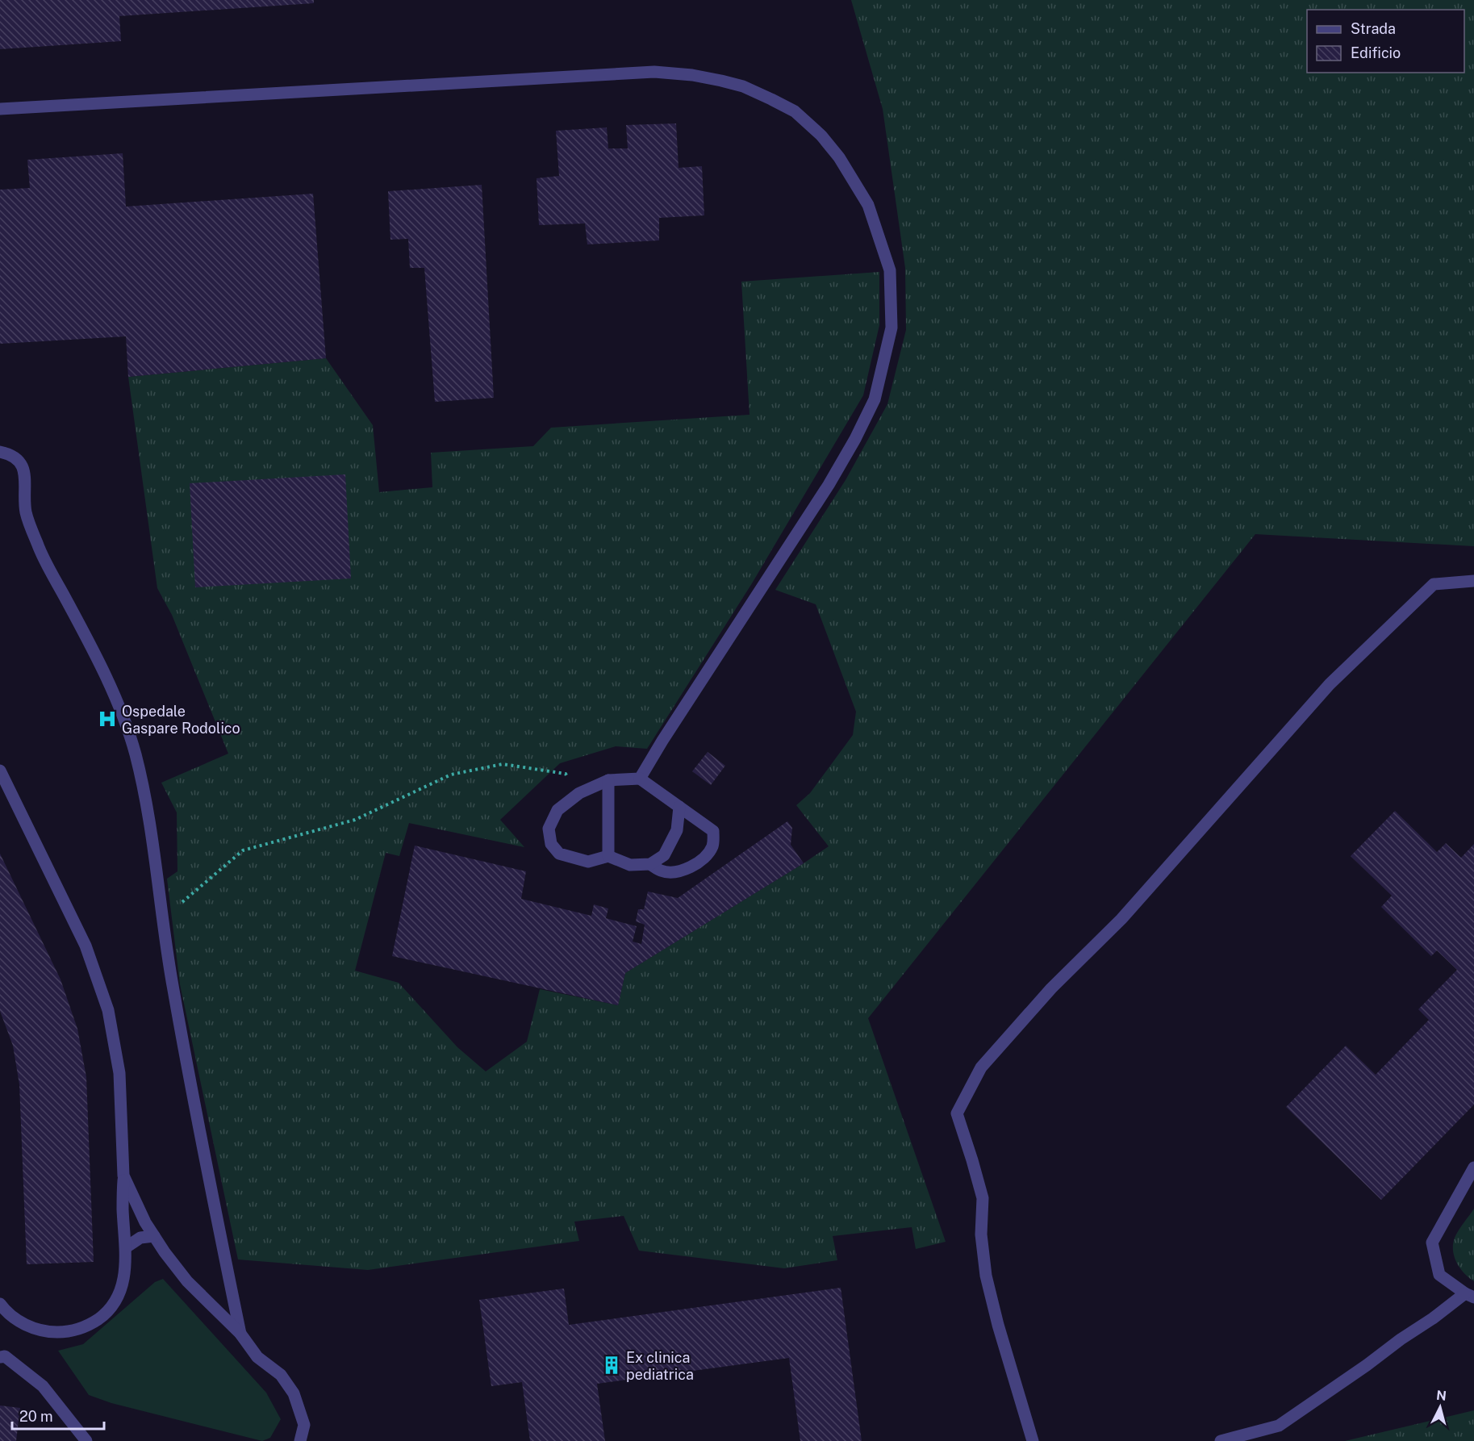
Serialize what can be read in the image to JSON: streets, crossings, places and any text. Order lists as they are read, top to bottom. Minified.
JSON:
{"places":{"hospital":["Ospedale Gaspare Rodolico"],"building":["Ex clinica pediatrica"]},"legend":["Strada","Edificio"],"scale_bar":"20 m","north":"top"}
